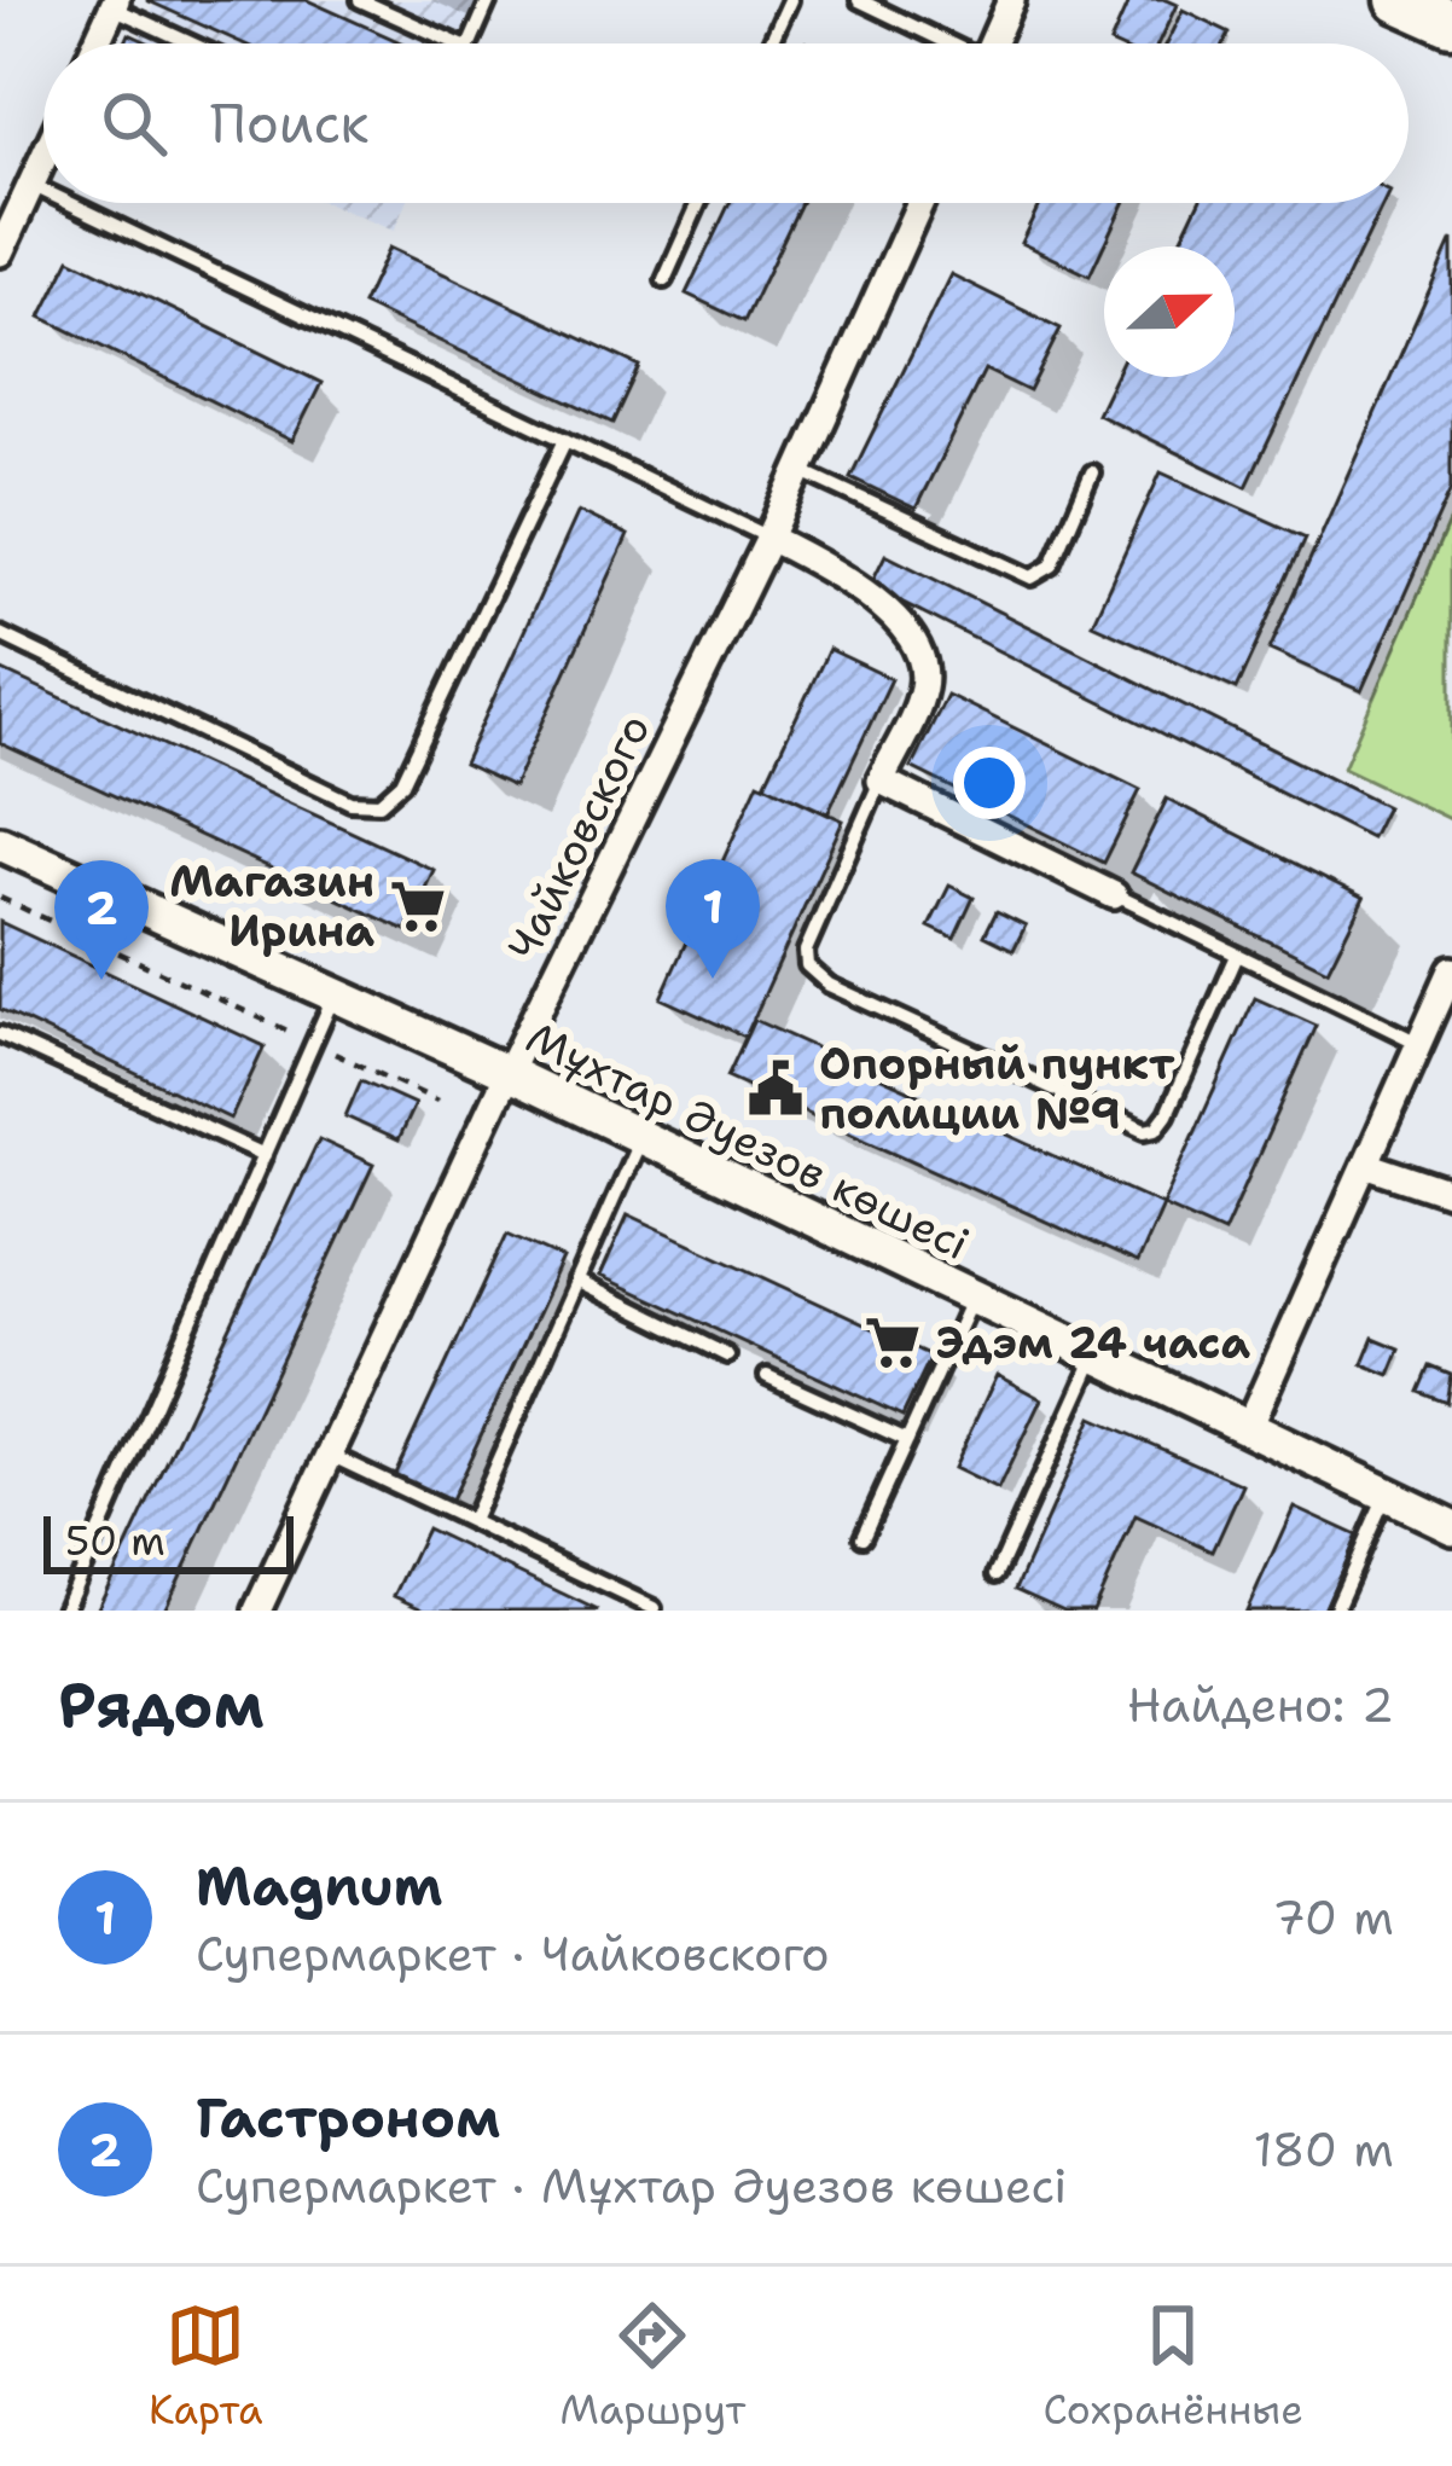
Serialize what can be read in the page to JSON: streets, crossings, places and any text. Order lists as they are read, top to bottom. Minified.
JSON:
{"streets":{"street":["Чайковского","Мұхтар Әуезов көшесі"]},"crossings":[["Чайковского","Мұхтар Әуезов көшесі"]],"places":{"supermarket":["Магазин Ирина","Эдэм 24 часа"],"public building":["Опорный пункт полиции №9"]},"scale_bar":"50 m","north":"right","page":{"search":"Поиск","pins":["1","2"],"scale":"50 m","heading":["Рядом","Найдено: 2"],"list":[{"mark":"1","name":"Magnum","note":"Супермаркет · Чайковского","value":"70 m"},{"mark":"2","name":"Гастроном","note":"Супермаркет · Мұхтар Әуезов көшесі","value":"180 m"}],"nav":["Карта","Маршрут","Сохранённые"]}}
